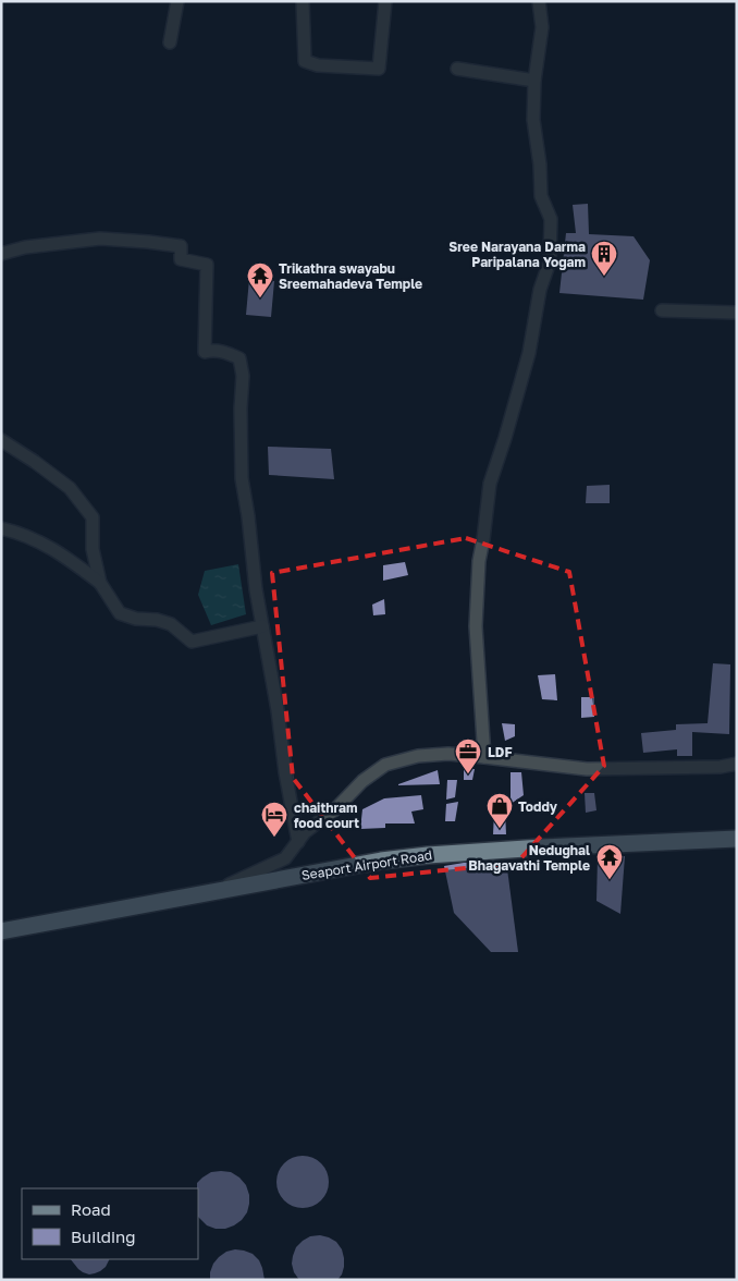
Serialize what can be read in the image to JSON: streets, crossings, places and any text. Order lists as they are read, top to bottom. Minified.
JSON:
{"streets":{"main road":["Seaport Airport Road"]},"places":{"building":["Sree Narayana Darma Paripalana Yogam"],"temple":["Trikathra swayabu Sreemahadeva Temple","Nedughal Bhagavathi Temple"],"office":["LDF"],"shop":["Toddy"],"hotel":["chaithram food court"]},"legend":["Road","Building"]}
